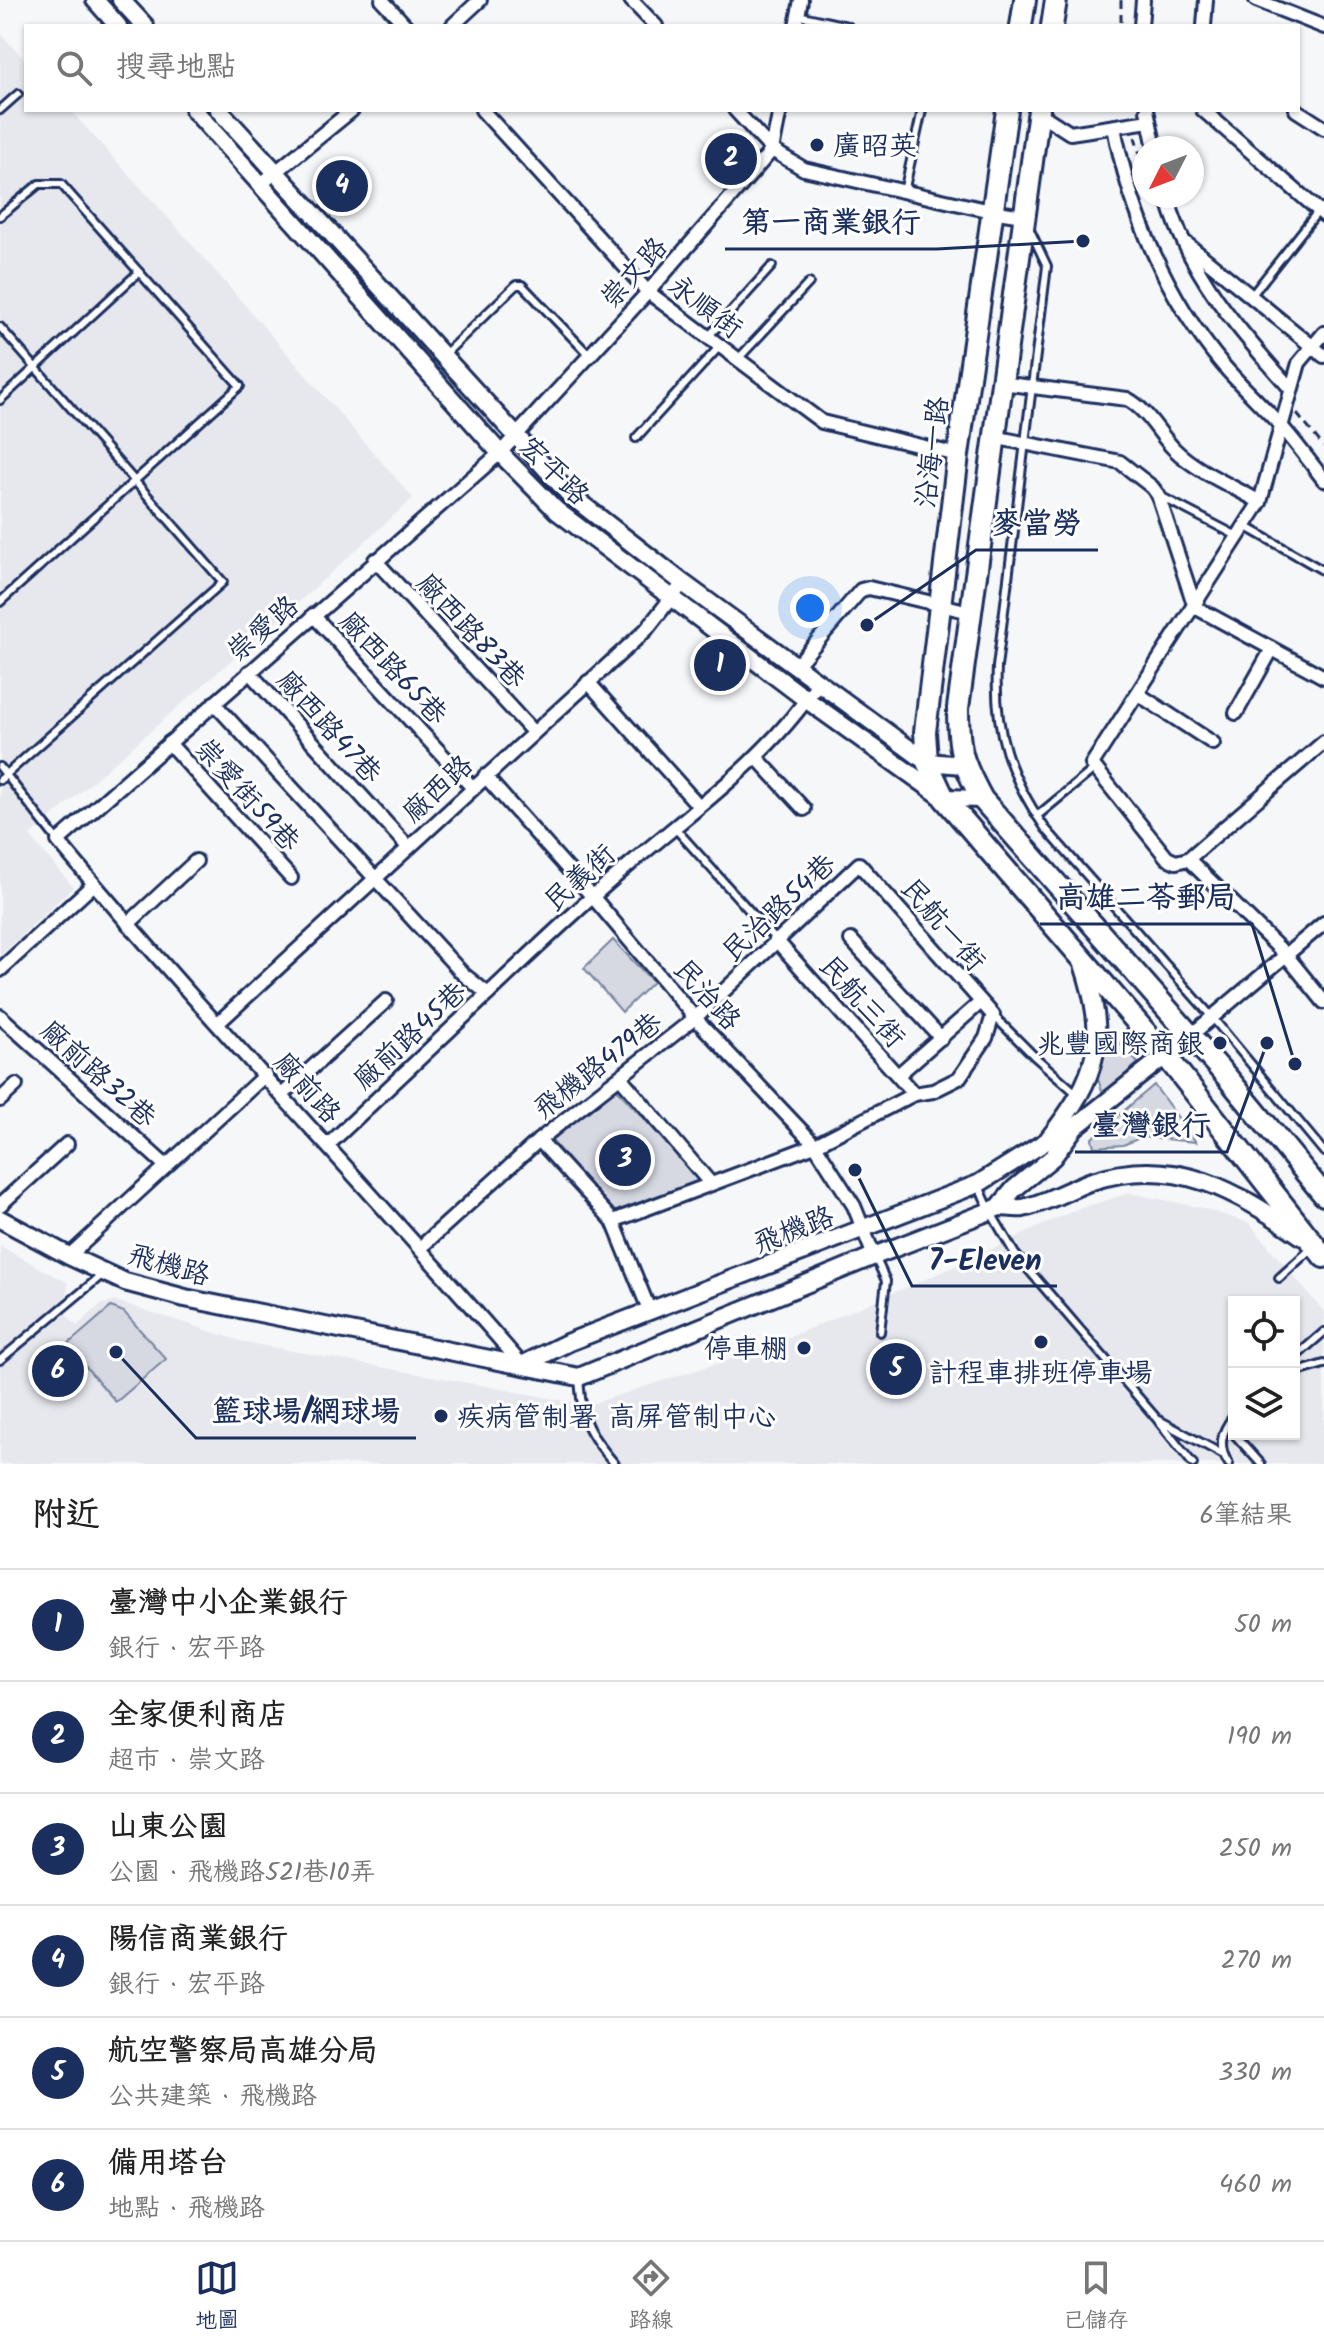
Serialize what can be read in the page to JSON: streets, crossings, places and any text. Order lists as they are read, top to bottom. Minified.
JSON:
{"streets":{"main road":["沿海一路"],"street":["崇文路","永順街","宏平路","崇愛路","廠西路83巷","廠西路65巷","廠西路47巷","廠西路","崇愛街59巷","民義街","民治路54巷","民航一街","民治路","民航三街","廠前路45巷","飛機路479巷","廠前路32巷","廠前路","飛機路"]},"crossings":[["崇文路","永順街"],["崇文路","宏平路"],["崇文路","崇愛路"],["永順街","沿海一路"],["沿海一路","宏平路"],["沿海一路","飛機路"],["宏平路","崇愛路"],["宏平路","廠西路"],["宏平路","民義街"],["崇愛路","廠西路83巷"],["崇愛路","廠西路65巷"],["崇愛路","廠西路47巷"],["崇愛路","崇愛街59巷"],["崇愛路","廠前路"],["廠西路83巷","廠西路"],["廠西路65巷","廠西路"],["廠西路47巷","廠西路"],["廠西路","民治路"],["廠西路","廠前路"],["民義街","民治路"],["民義街","廠前路45巷"],["民治路54巷","民航一街"],["民治路54巷","民治路"],["民治路54巷","民航三街"],["民治路54巷","飛機路479巷"],["民治路","飛機路479巷"],["民治路","飛機路"],["廠前路45巷","廠前路"],["飛機路479巷","飛機路"],["廠前路32巷","廠前路"],["廠前路32巷","飛機路"],["廠前路","飛機路"]],"places":["廣昭英","第一商業銀行","麥當勞","兆豐國際商銀","臺灣銀行","高雄二苓郵局","7-Eleven","計程車排班停車場","停車棚","籃球場/網球場","疾病管制署 高屏管制中心"],"north":"bottom left","page":{"search":"搜尋地點","pins":["2","4","1","3","5","6"],"heading":["附近","6筆結果"],"list":[{"mark":"1","name":"臺灣中小企業銀行","note":"銀行 · 宏平路","value":"50 m"},{"mark":"2","name":"全家便利商店","note":"超市 · 崇文路","value":"190 m"},{"mark":"3","name":"山東公園","note":"公園 · 飛機路521巷10弄","value":"250 m"},{"mark":"4","name":"陽信商業銀行","note":"銀行 · 宏平路","value":"270 m"},{"mark":"5","name":"航空警察局高雄分局","note":"公共建築 · 飛機路","value":"330 m"},{"mark":"6","name":"備用塔台","note":"地點 · 飛機路","value":"460 m"}],"nav":["地圖","路線","已儲存"]}}
